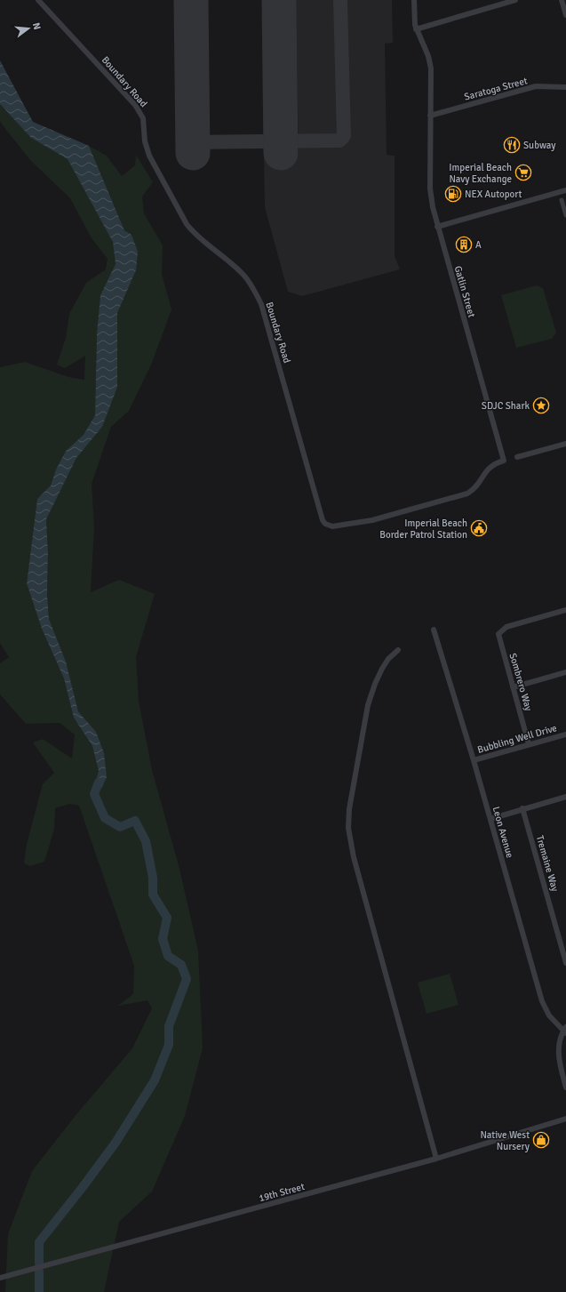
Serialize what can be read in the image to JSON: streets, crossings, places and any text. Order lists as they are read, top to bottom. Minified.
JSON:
{"streets":{"street":["Boundary Road","Saratoga Street","Gatlin Street","Sombrero Way","Bubbling Well Drive","Leon Avenue","Tremaine Way","19th Street"]},"crossings":[["Boundary Road","Gatlin Street"],["Saratoga Street","Gatlin Street"],["Sombrero Way","Bubbling Well Drive"],["Bubbling Well Drive","Leon Avenue"]],"places":{"restaurant":["Subway"],"supermarket":["Imperial Beach Navy Exchange"],"fuel station":["NEX Autoport"],"building":["A"],"place":["SDJC Shark"],"public building":["Imperial Beach Border Patrol Station"],"shop":["Native West Nursery"]},"north":"right"}
